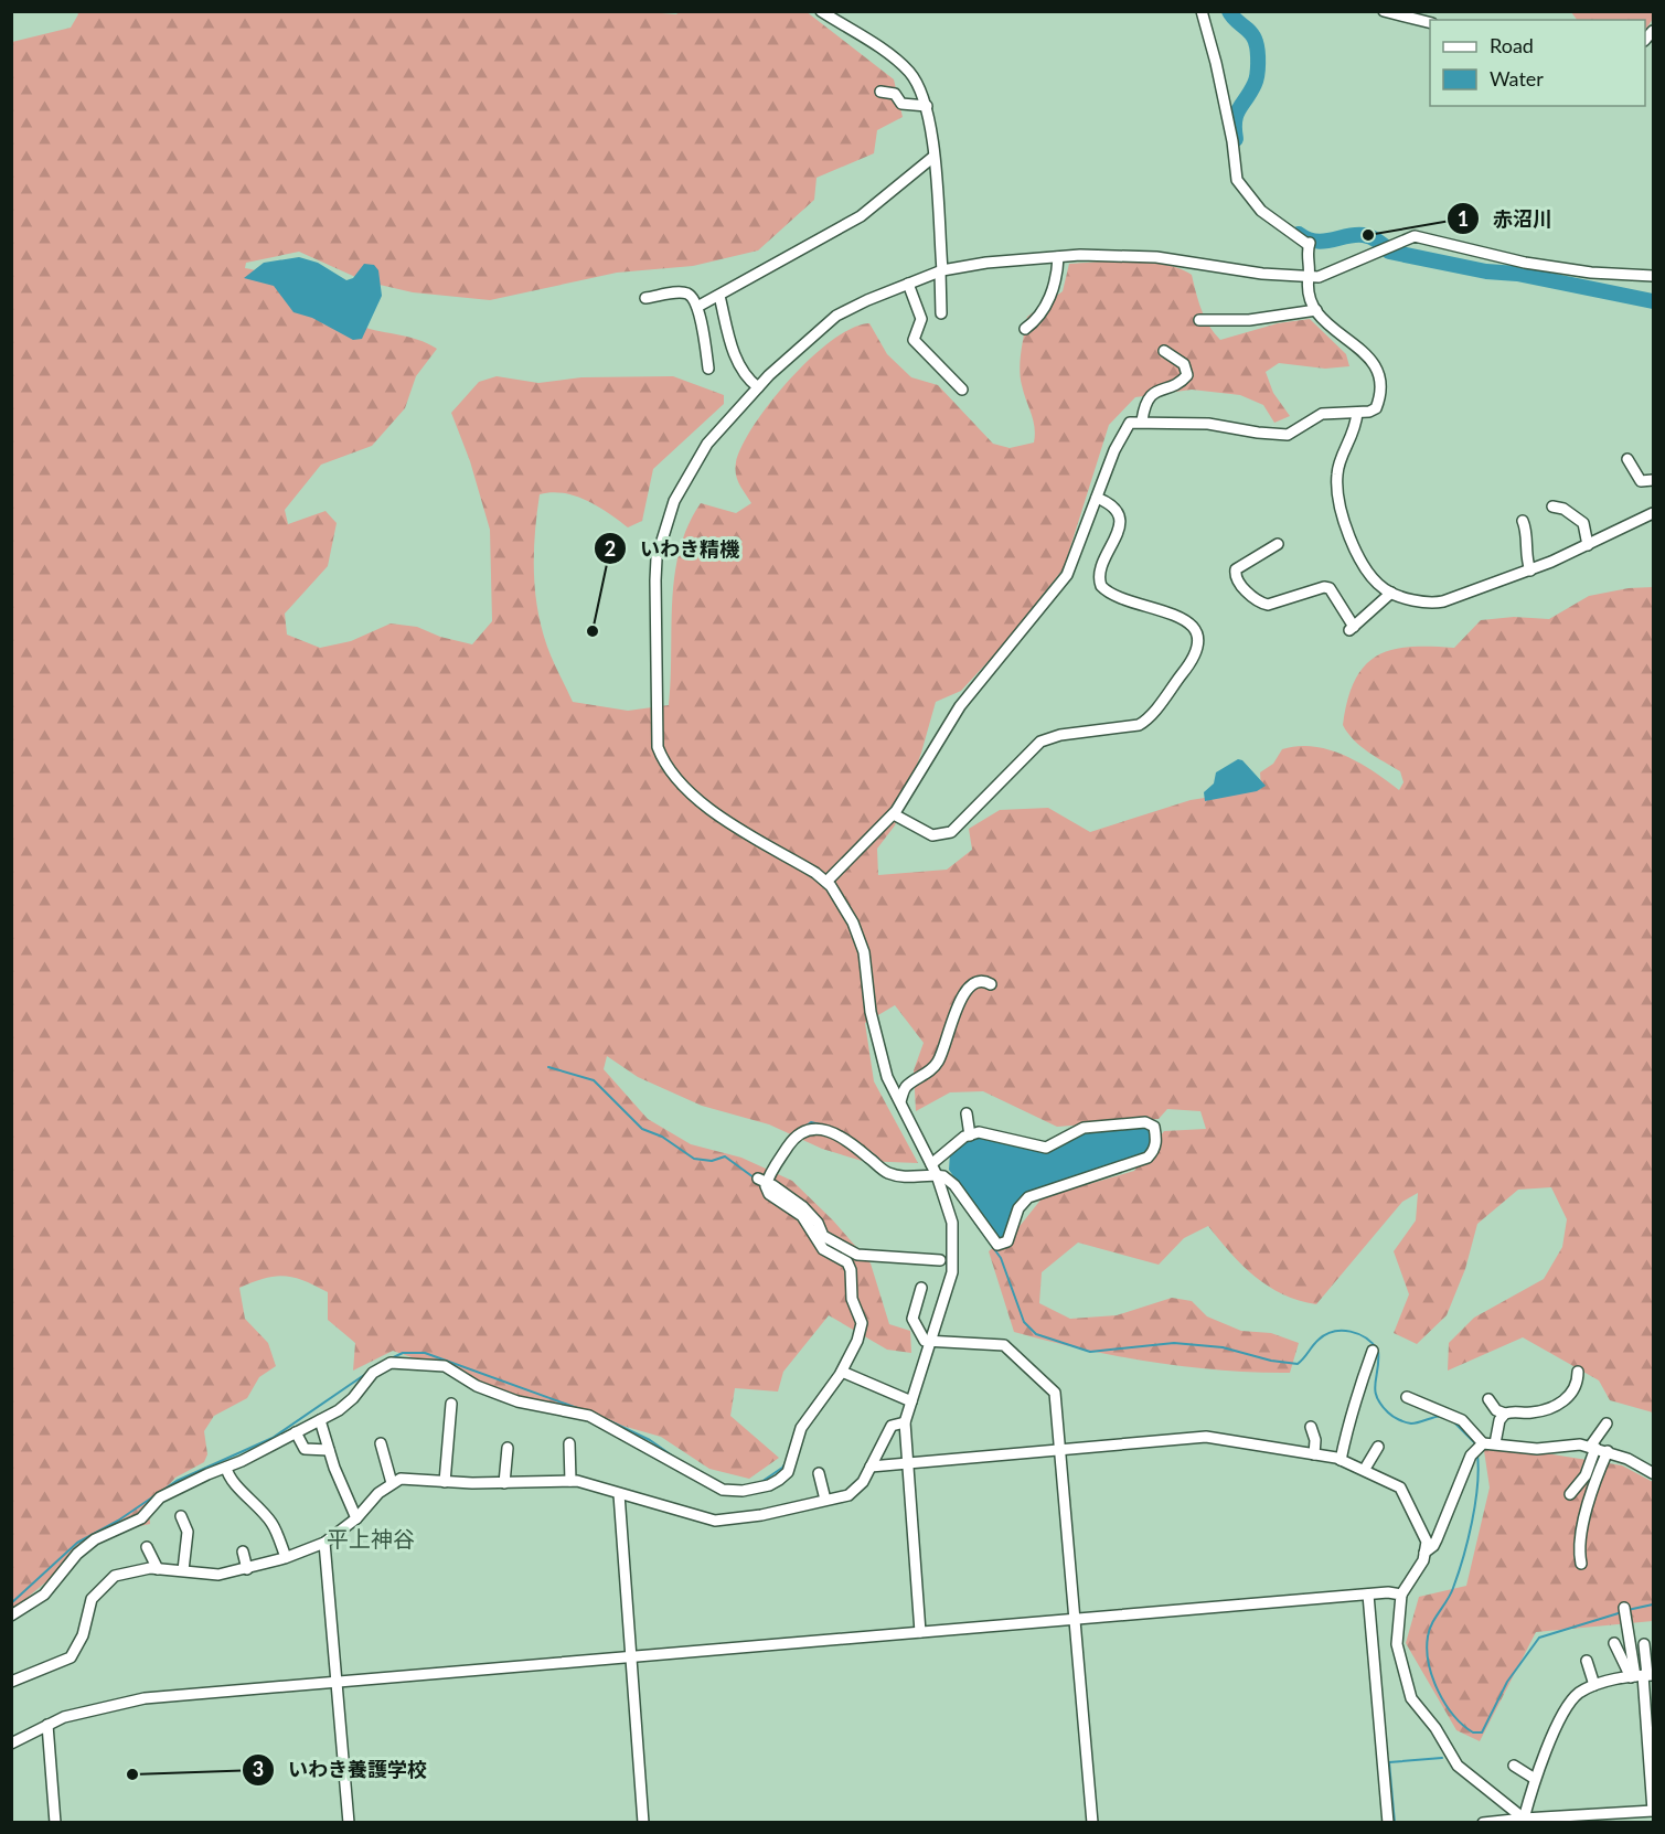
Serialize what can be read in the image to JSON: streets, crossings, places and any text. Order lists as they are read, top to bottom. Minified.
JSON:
{"districts":["平上神谷"],"places":["赤沼川","いわき精機","いわき養護学校"],"legend":["Road","Water"]}
